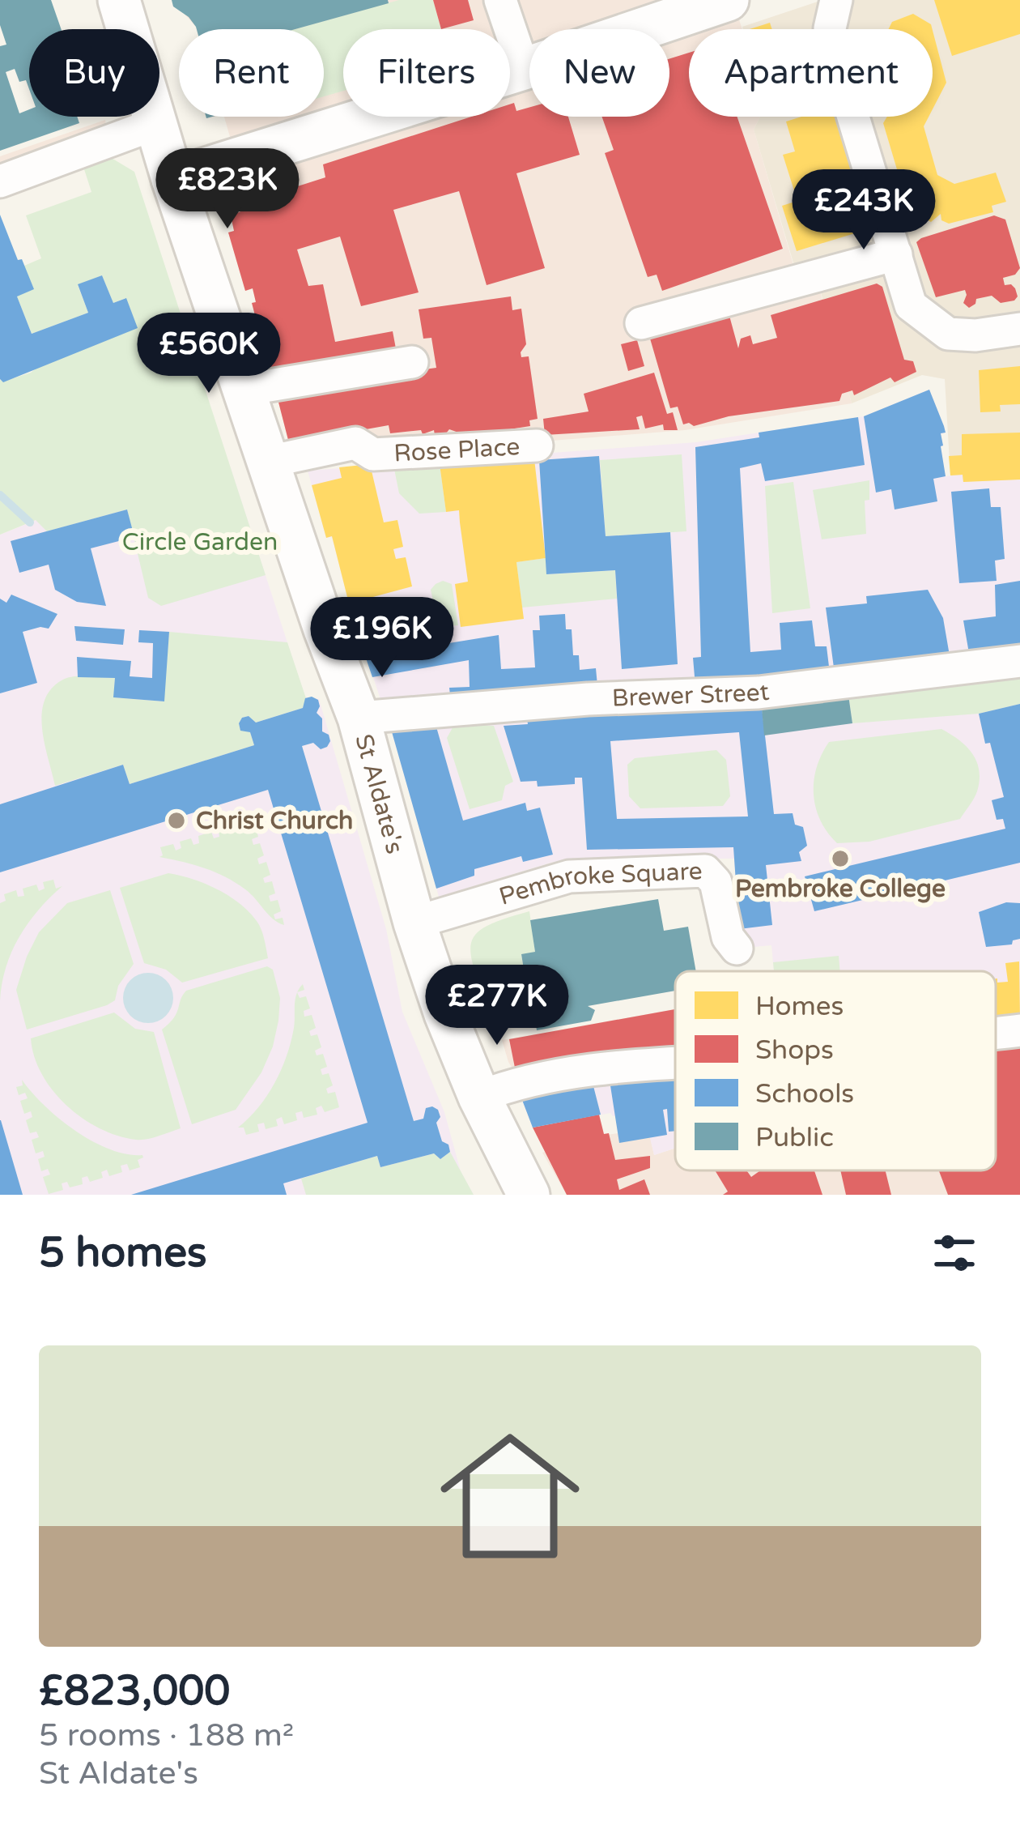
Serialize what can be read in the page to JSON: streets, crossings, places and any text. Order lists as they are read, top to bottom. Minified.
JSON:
{"streets":{"street":["Rose Place","Brewer Street","St Aldate's","Pembroke Square"]},"crossings":[["Rose Place","St Aldate's"],["Brewer Street","St Aldate's"],["St Aldate's","Pembroke Square"]],"parks":["Circle Garden"],"places":["Christ Church","Pembroke College"],"legend":["Homes","Shops","Schools","Public"],"page":{"chip":["Buy","Rent","Filters","New","Apartment"],"price":["£823K","£243K","£560K","£196K","£277K"],"heading":"5 homes","list":[{"name":"£823,000","note":"5 rooms · 188 m² · St Aldate's"}]}}
